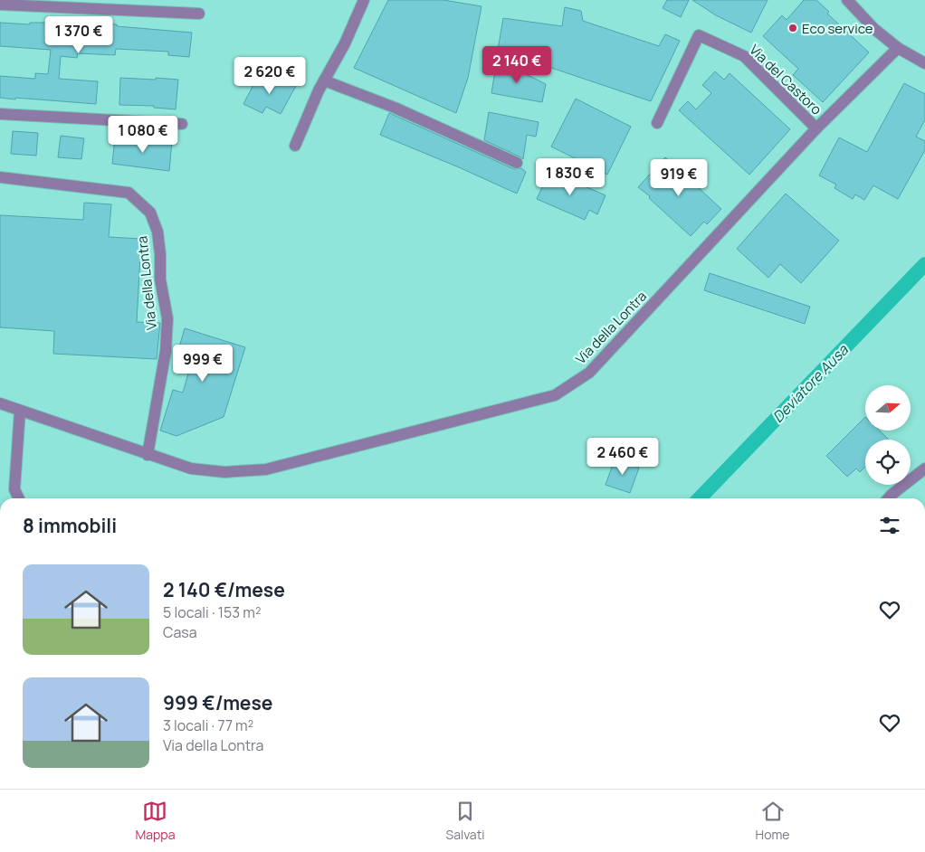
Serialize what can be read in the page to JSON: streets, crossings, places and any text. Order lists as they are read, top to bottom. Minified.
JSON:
{"streets":{"street":["Via del Castoro","Via della Lontra"]},"crossings":[["Via del Castoro","Via della Lontra"]],"water":["Deviatore Ausa"],"places":["Eco service"],"north":"right","page":{"price":["1 370 €","2 140 €","2 620 €","1 080 €","1 830 €","919 €","999 €","2 460 €"],"heading":"8 immobili","list":[{"name":"2 140 €/mese","note":"5 locali · 153 m² · Casa"},{"name":"999 €/mese","note":"3 locali · 77 m² · Via della Lontra"}],"tabs":["Mappa","Salvati","Home"]}}
